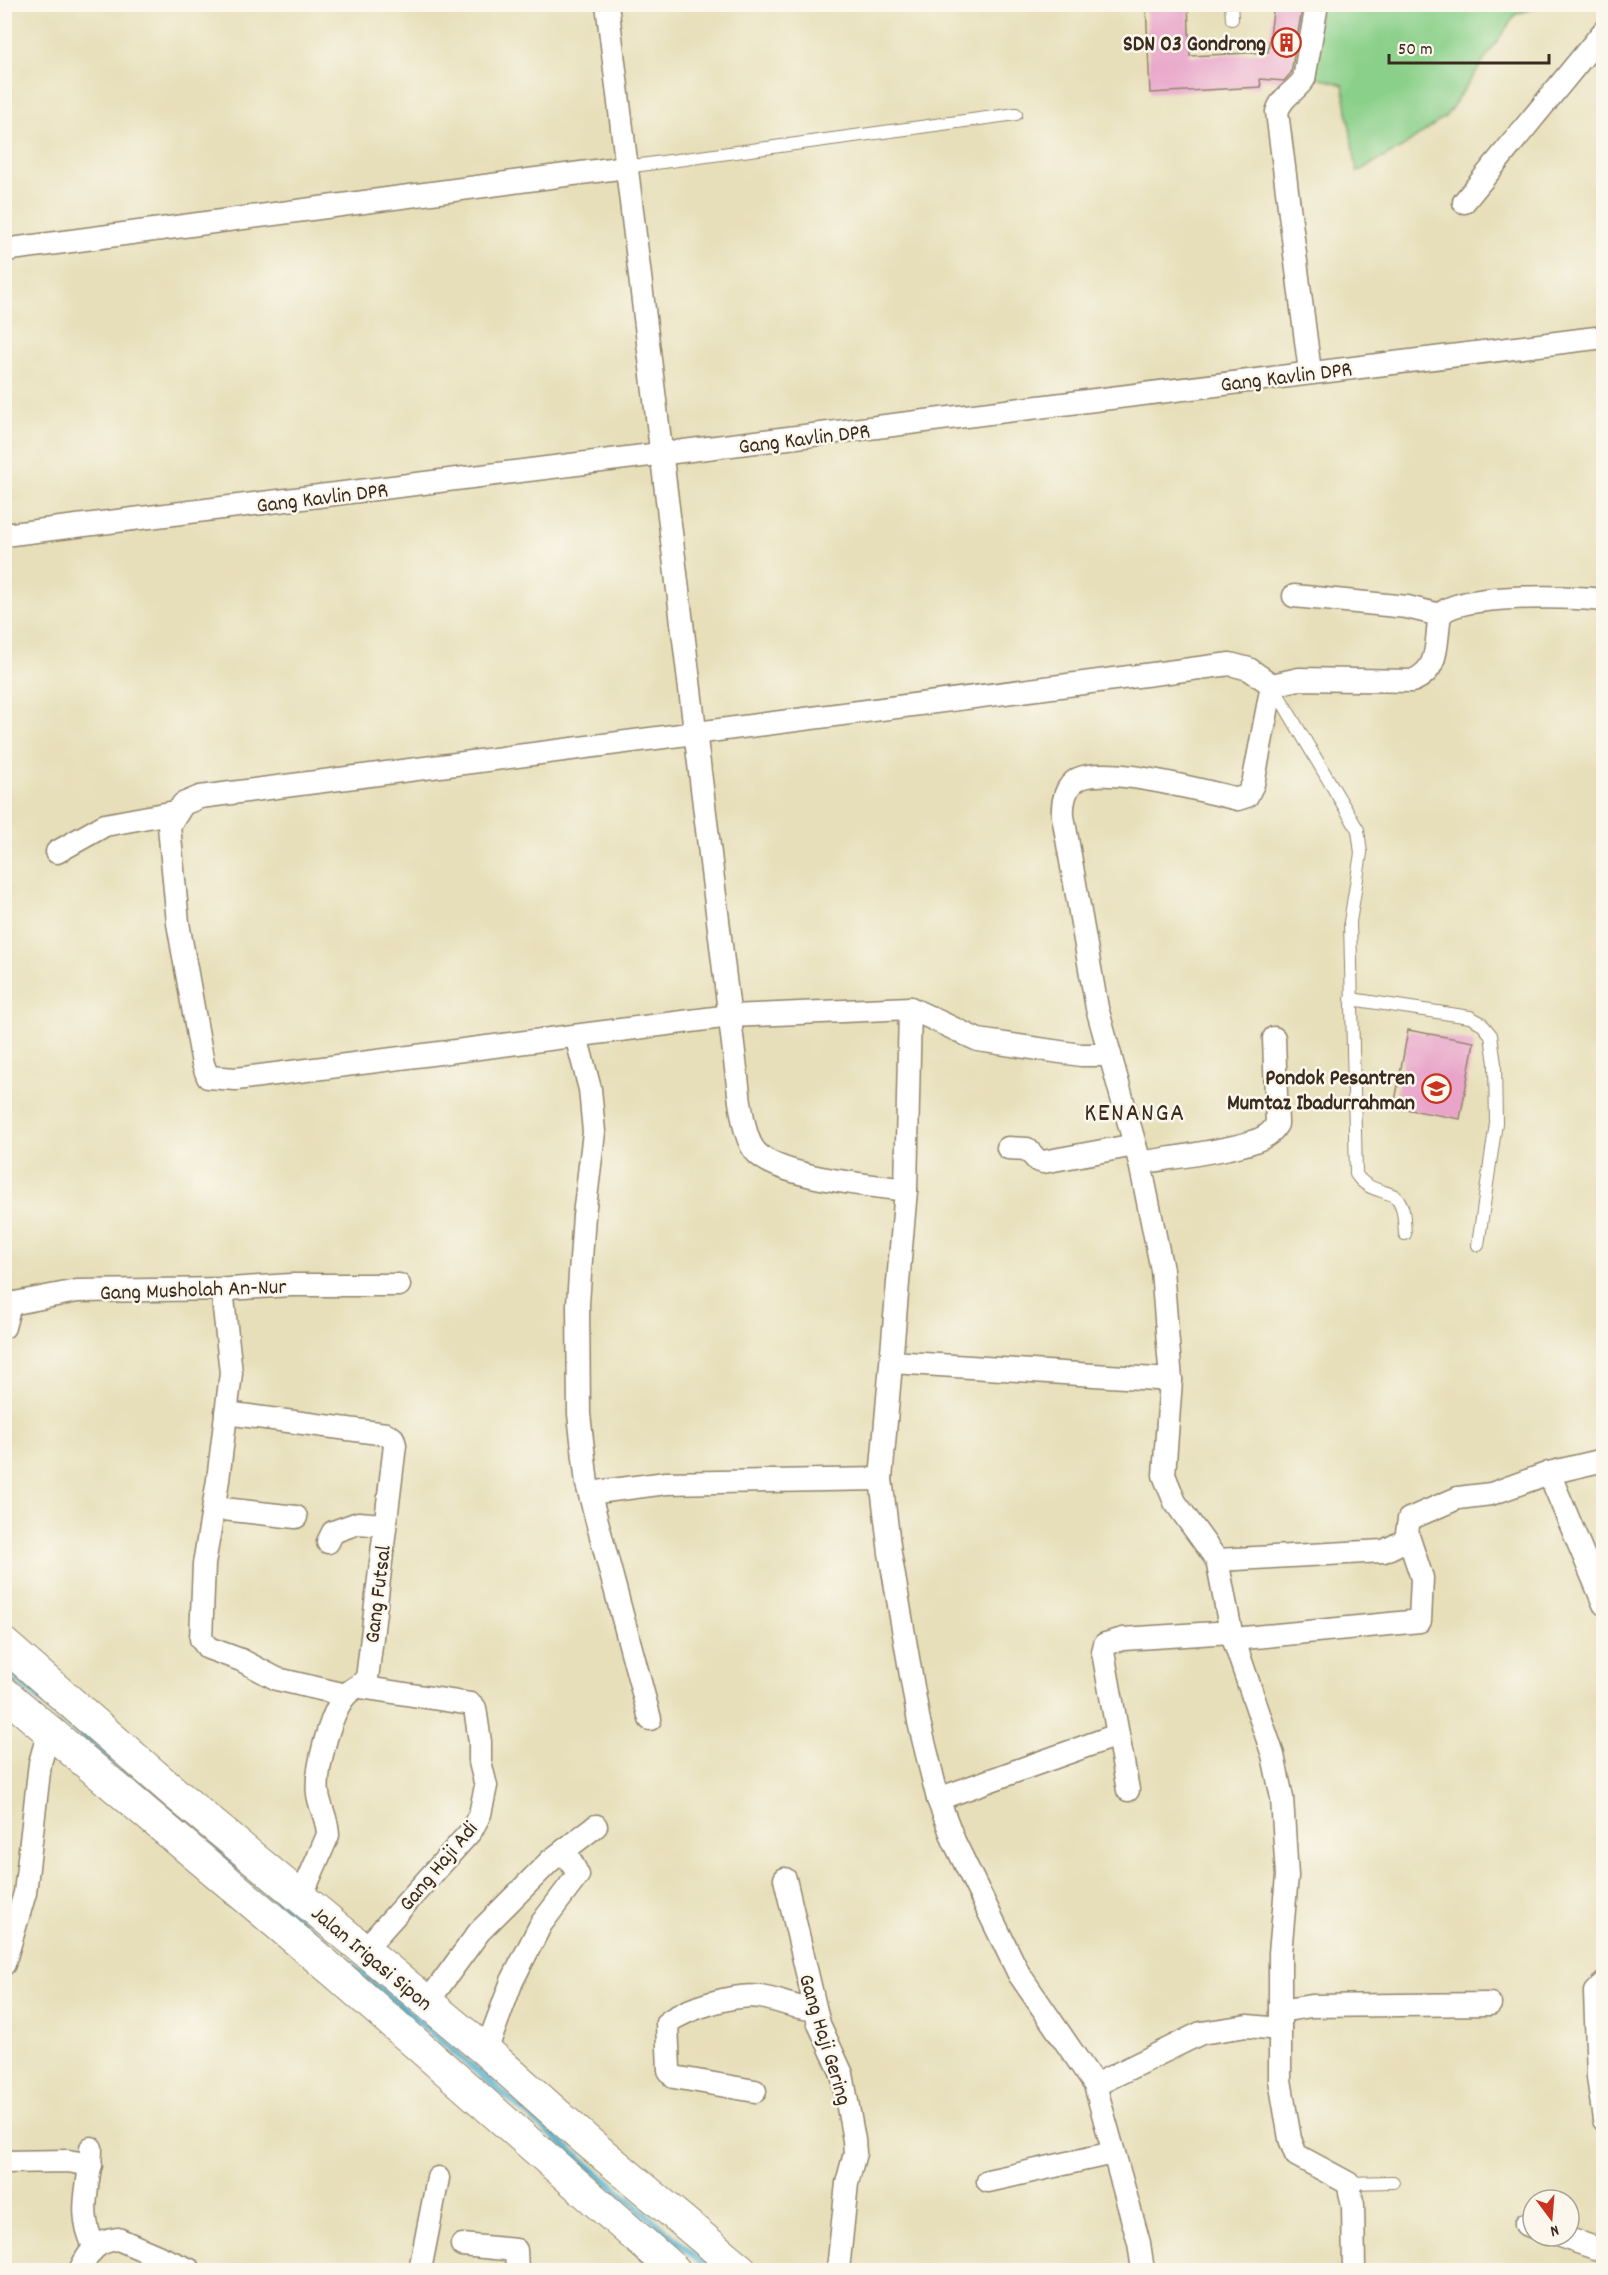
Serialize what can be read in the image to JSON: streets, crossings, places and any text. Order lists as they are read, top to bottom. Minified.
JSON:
{"streets":{"street":["Gang Kavlin DPR","Gang Musholah An-Nur","Gang Futsal","Gang Haji Adi","Jalan Irigasi Sipon","Gang Haji Gering"]},"crossings":[["Gang Futsal","Gang Haji Adi"],["Gang Futsal","Jalan Irigasi Sipon"],["Gang Haji Adi","Jalan Irigasi Sipon"]],"districts":["KENANGA"],"places":{"building":["SDN 03 Gondrong"],"school or university":["Pondok Pesantren Mumtaz Ibadurrahman"]},"scale_bar":"50 m","north":"bottom"}
